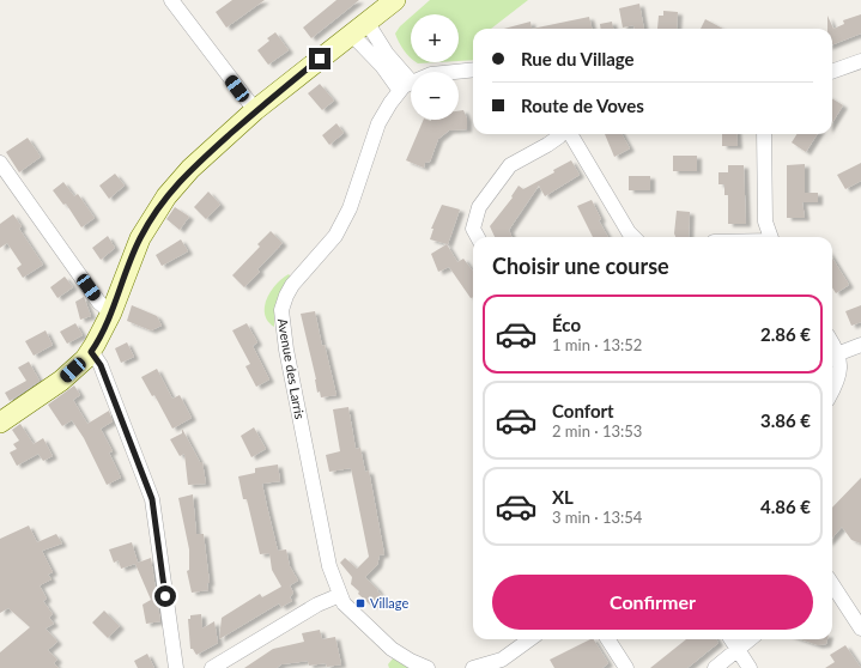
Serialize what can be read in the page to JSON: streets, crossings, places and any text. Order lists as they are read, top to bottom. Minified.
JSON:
{"streets":{"street":["Avenue des Larris"]},"places":{"transit":["Village"]},"page":{"map_buttons":["+","−"],"banner":["Rue du Village","Route de Voves"],"heading":"Choisir une course","list":[{"name":"Éco","note":"1 min · 13:52","value":"2.86 €"},{"name":"Confort","note":"2 min · 13:53","value":"3.86 €"},{"name":"XL","note":"3 min · 13:54","value":"4.86 €"}],"buttons":"Confirmer"}}
